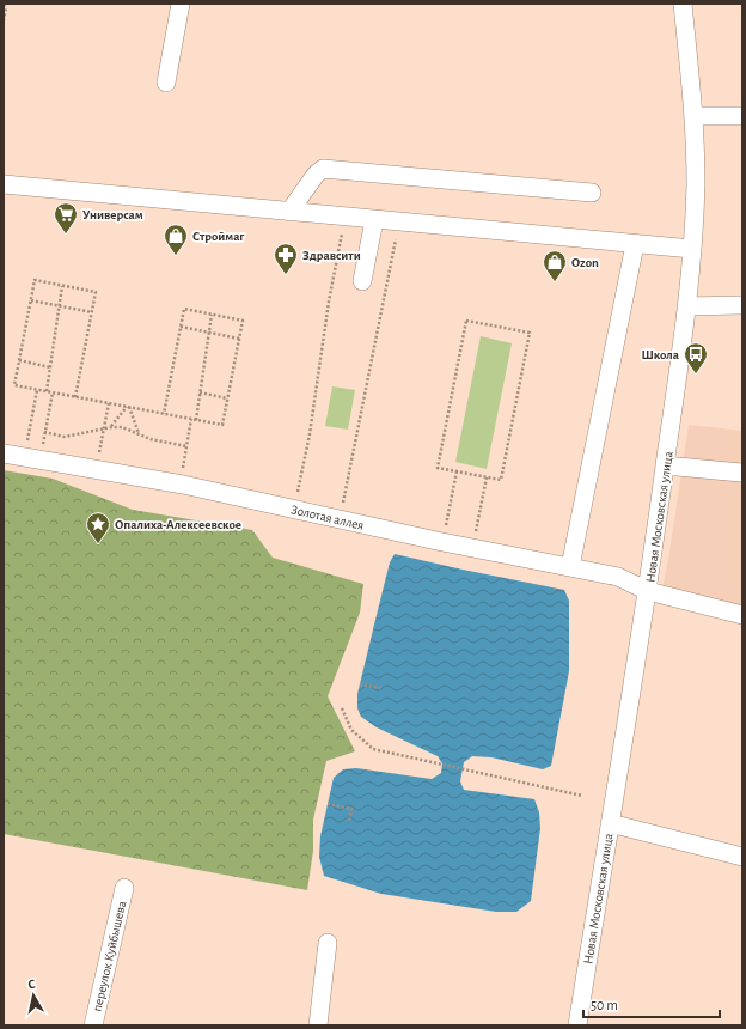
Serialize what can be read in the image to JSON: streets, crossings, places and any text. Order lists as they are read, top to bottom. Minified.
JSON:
{"streets":{"street":["Золотая аллея","Новая Московская улица","переулок Куйбышева"]},"crossings":[["Золотая аллея","Новая Московская улица"]],"places":{"supermarket":["Универсам"],"shop":["Строймаг","Ozon"],"pharmacy":["Здравсити"],"bus stop":["Школа"],"place":["Опалиха-Алексеевское"]},"scale_bar":"50 m","north":"top"}
